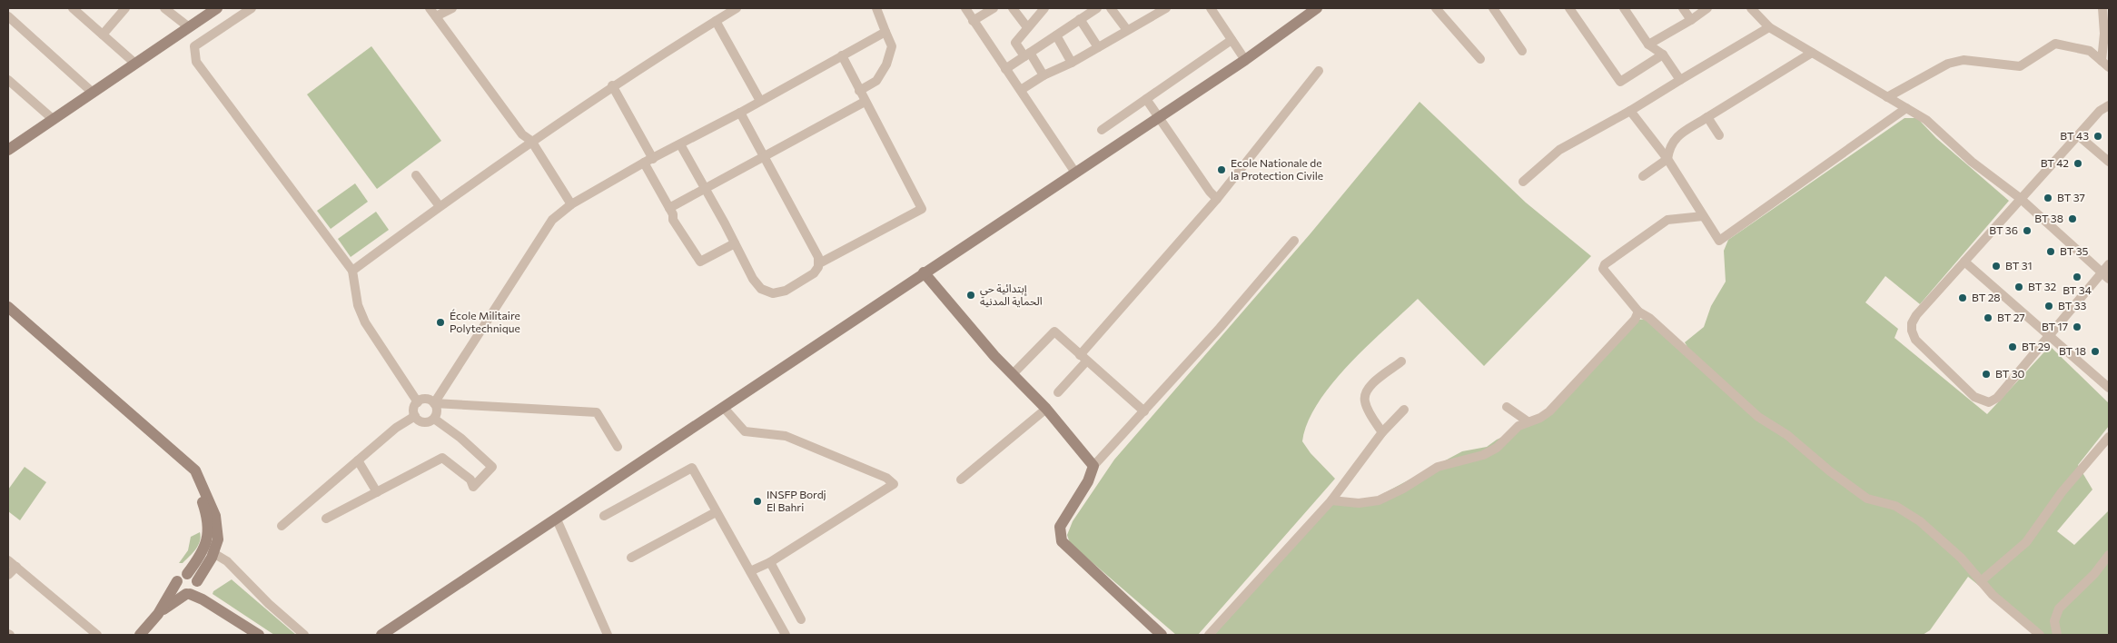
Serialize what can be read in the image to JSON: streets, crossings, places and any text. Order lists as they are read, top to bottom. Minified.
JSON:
{"places":["BT 43","BT 42","Ecole Nationale de la Protection Civile","BT 37","BT 38","BT 36","BT 35","BT 31","BT 34","BT 32","إبتدائية حي الحماية المدنية","BT 28","BT 33","BT 27","École Militaire Polytechnique","BT 17","BT 29","BT 18","BT 30","INSFP Bordj El Bahri"]}
